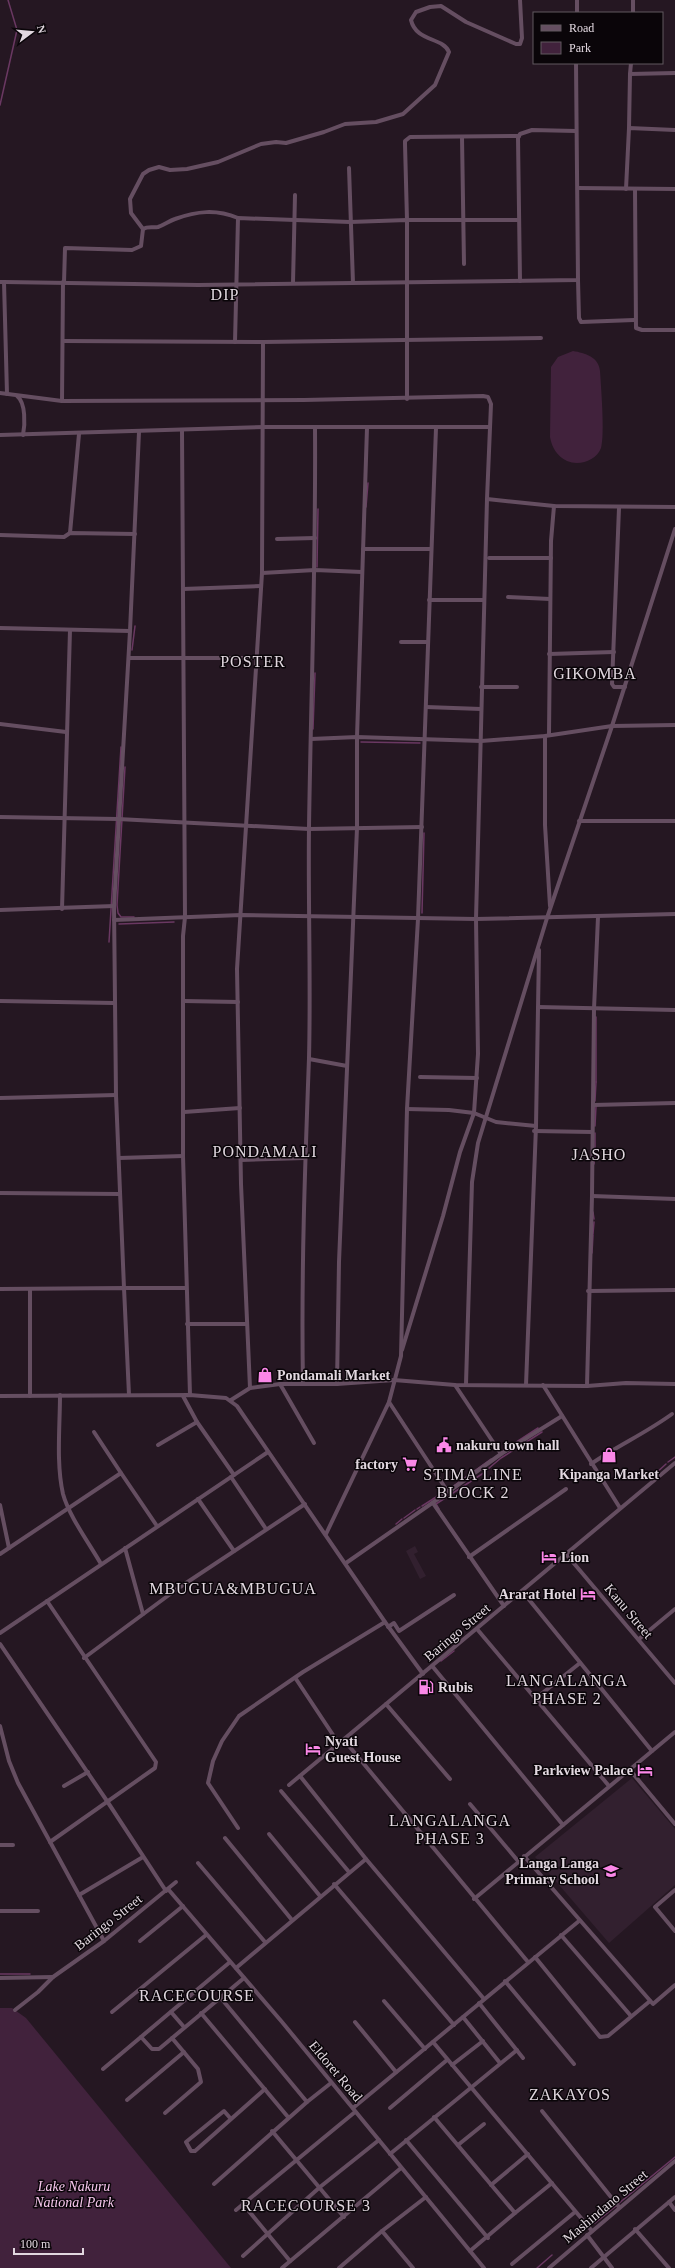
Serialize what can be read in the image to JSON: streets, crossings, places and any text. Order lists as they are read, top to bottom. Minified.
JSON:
{"streets":{"street":["Kanu Street","Baringo Street","Eldoret Road","Mashindano Street"]},"crossings":[["Kanu Street","Baringo Street"],["Baringo Street","Eldoret Road"]],"districts":["DIP","POSTER","GIKOMBA","PONDAMALI","JASHO","STIMA LINE BLOCK 2","MBUGUA&MBUGUA","LANGALANGA PHASE 2","LANGALANGA PHASE 3","RACECOURSE","ZAKAYOS","RACECOURSE 3"],"parks":["Lake Nakuru National Park"],"places":{"shop":["Pondamali Market","Kipanga Market"],"public building":["nakuru town hall"],"supermarket":["factory"],"hotel":["Lion","Ararat Hotel","Nyati Guest House","Parkview Palace"],"fuel station":["Rubis"],"school or university":["Langa Langa Primary School"]},"legend":["Road","Park"],"scale_bar":"100 m","north":"right"}
